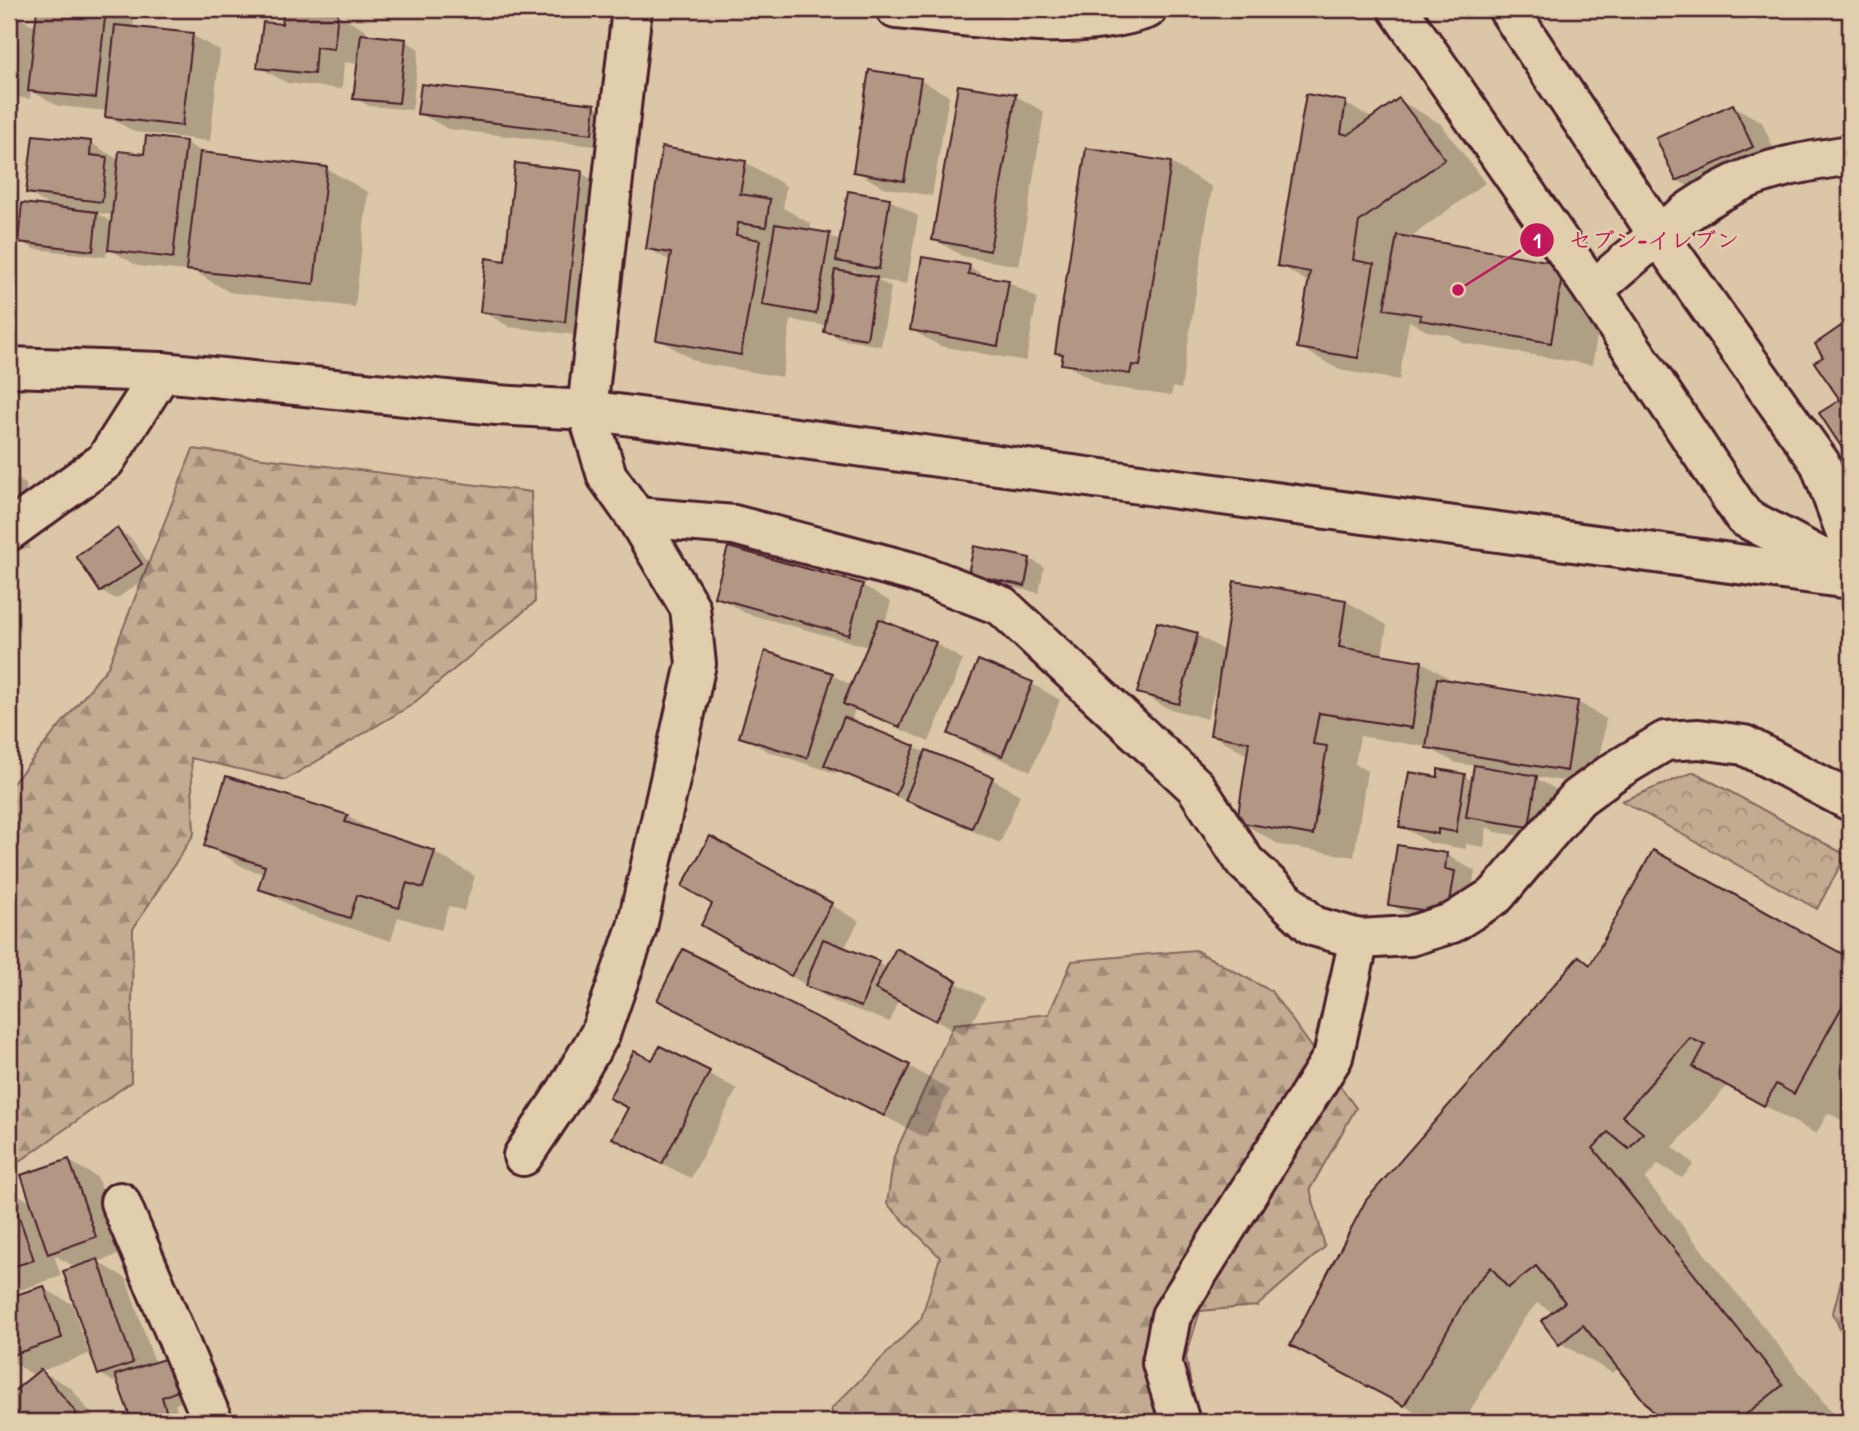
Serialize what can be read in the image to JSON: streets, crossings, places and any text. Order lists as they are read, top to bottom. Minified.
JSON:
{"places":["セブン-イレブン"]}
